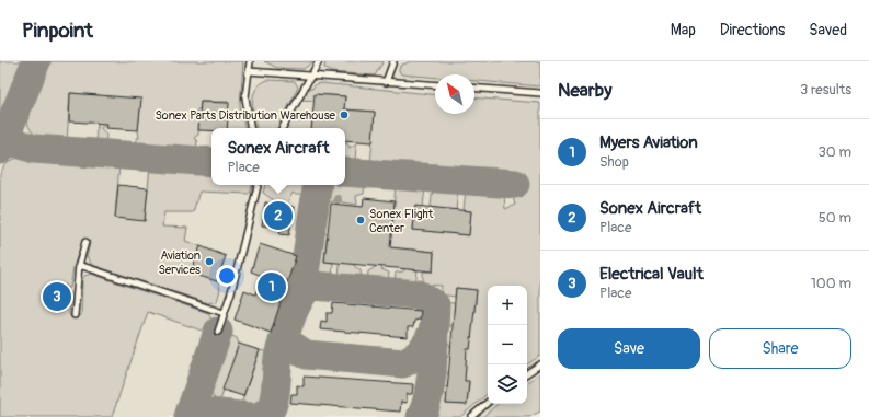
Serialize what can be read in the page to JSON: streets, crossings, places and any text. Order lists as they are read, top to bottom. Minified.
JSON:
{"places":["Sonex Parts Distribution Warehouse","Sonex Flight Center","Aviation Services"],"north":"top left","page":{"header":"Pinpoint","nav":["Map","Directions","Saved"],"heading":["Nearby","3 results"],"list":[{"mark":"1","name":"Myers Aviation","note":"Shop","value":"30 m"},{"mark":"2","name":"Sonex Aircraft","note":"Place","value":"50 m"},{"mark":"3","name":"Electrical Vault","note":"Place","value":"100 m"}],"popup":["Sonex Aircraft","Place"],"pins":["2","1","3"],"map_buttons":["+","−"],"buttons":["Save","Share"]}}
